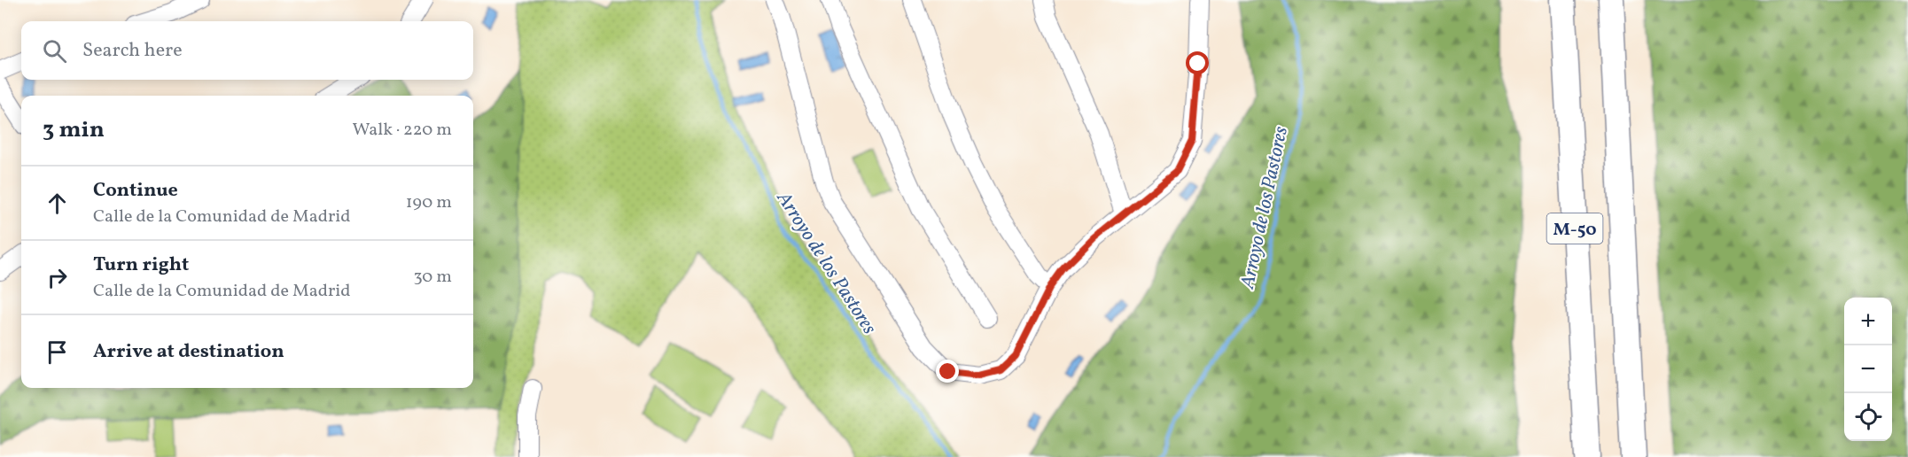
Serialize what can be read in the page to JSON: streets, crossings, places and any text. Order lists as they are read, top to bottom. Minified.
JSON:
{"streets":{"highway":["M-50"]},"water":["Arroyo de los Pastores"],"page":{"search":"Search here","heading":["3 min","Walk · 220 m"],"list":[["Continue","Calle de la Comunidad de Madrid","190 m"],["Turn right","Calle de la Comunidad de Madrid","30 m"],"Arrive at destination"],"map_buttons":["+","−"]}}
